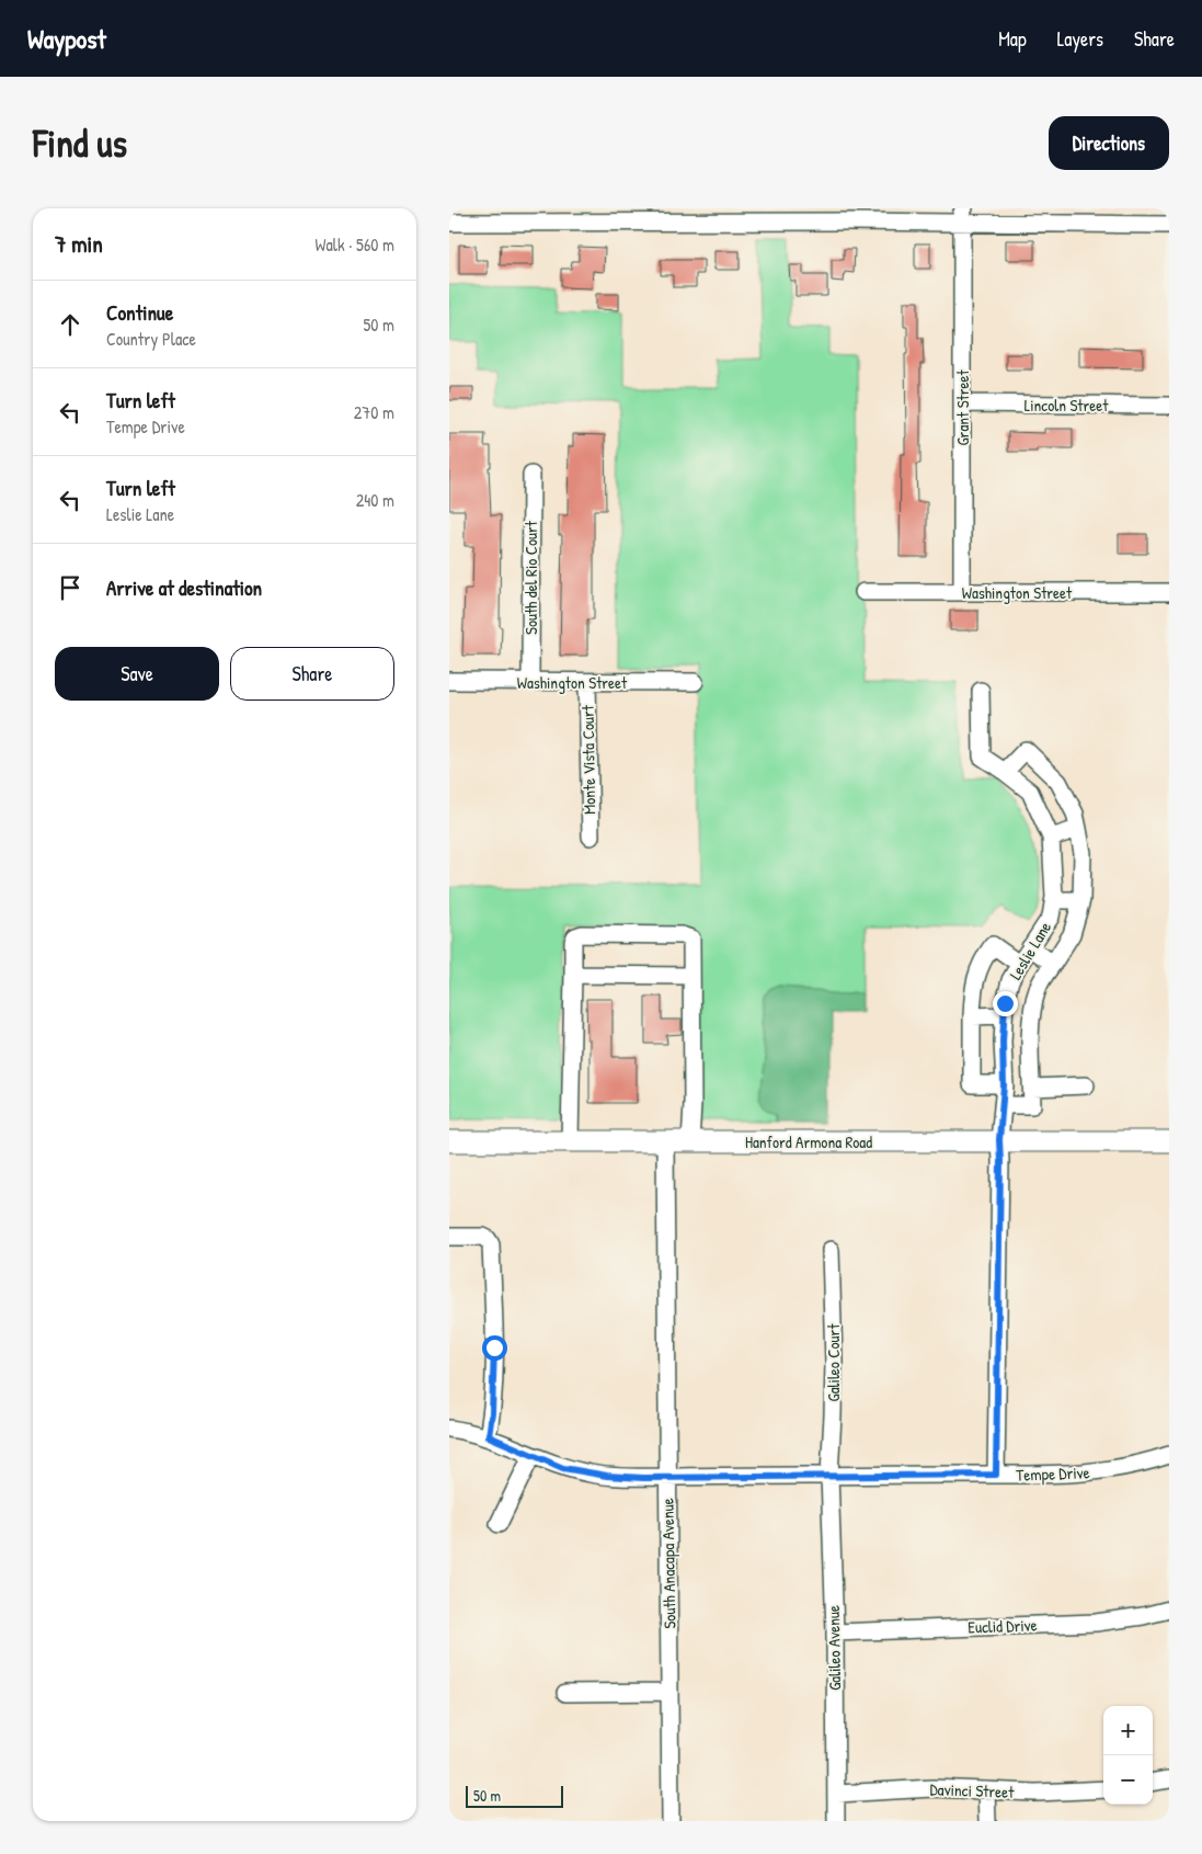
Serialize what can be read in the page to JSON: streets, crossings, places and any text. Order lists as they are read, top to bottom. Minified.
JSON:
{"streets":{"main road":["Hanford Armona Road"],"street":["Lincoln Street","Grant Street","South del Rio Court","Washington Street","Monte Vista Court","Leslie Lane","Galileo Court","Tempe Drive","South Anacapa Avenue","Euclid Drive","Galileo Avenue","Davinci Street"]},"crossings":[["Lincoln Street","Grant Street"],["Grant Street","Washington Street"],["South del Rio Court","Washington Street"],["Washington Street","Monte Vista Court"],["Leslie Lane","Hanford Armona Road"],["Leslie Lane","Tempe Drive"],["Hanford Armona Road","South Anacapa Avenue"],["Galileo Court","Tempe Drive"],["Galileo Court","Galileo Avenue"],["Tempe Drive","South Anacapa Avenue"],["Tempe Drive","Galileo Avenue"],["Euclid Drive","Galileo Avenue"],["Galileo Avenue","Davinci Street"]],"scale_bar":"50 m","page":{"header":"Waypost","nav":["Map","Layers","Share"],"buttons":["Directions",["Save","Share"]],"title":"Find us","heading":["7 min","Walk · 560 m"],"list":[["Continue","Country Place","50 m"],["Turn left","Tempe Drive","270 m"],["Turn left","Leslie Lane","240 m"],"Arrive at destination"],"map_buttons":["+","−"],"scale":"50 m"}}
